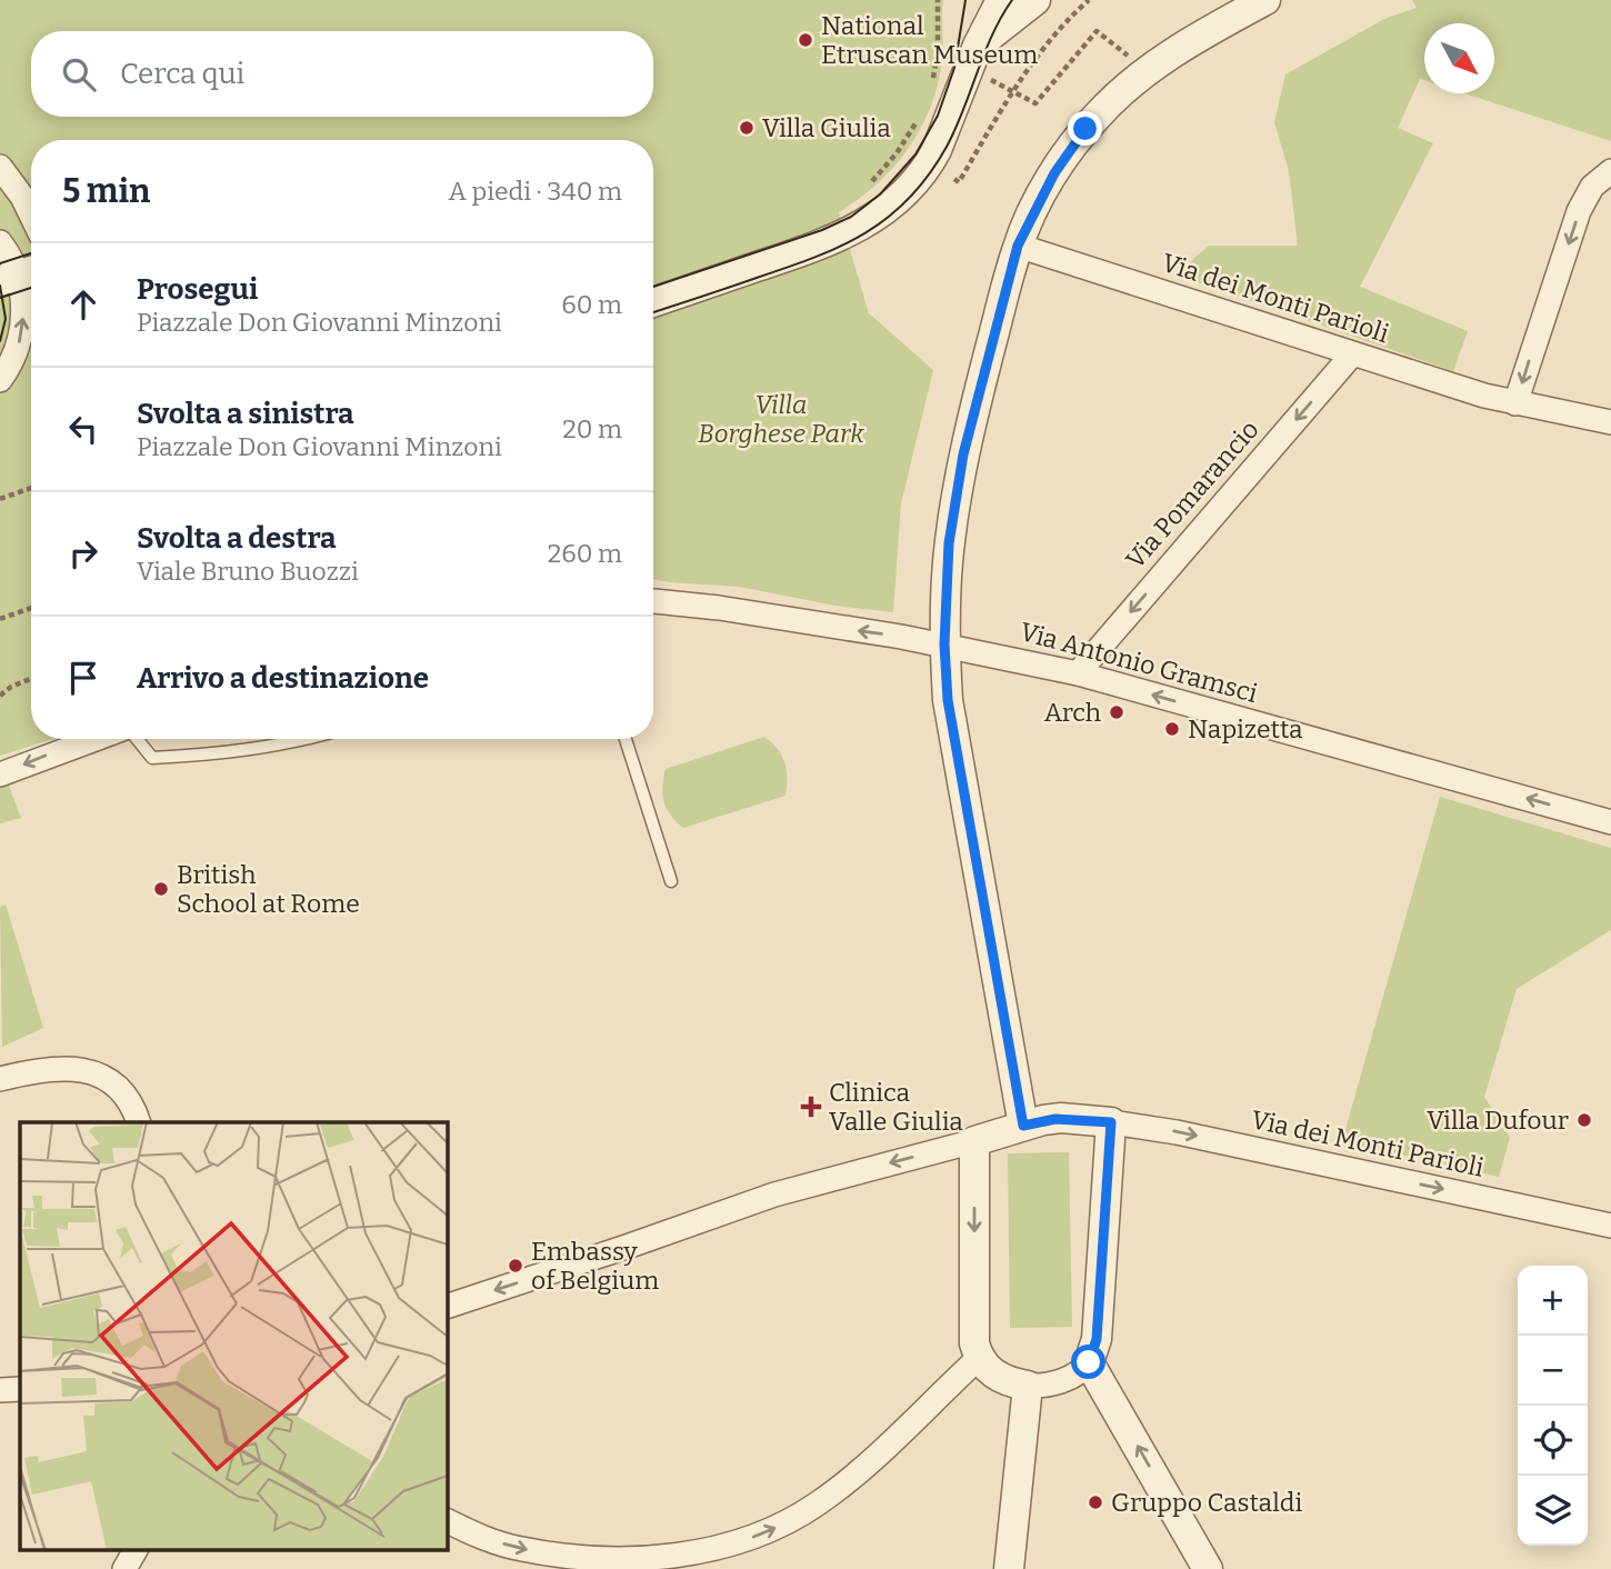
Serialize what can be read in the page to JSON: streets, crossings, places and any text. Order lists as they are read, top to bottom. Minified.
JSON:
{"streets":{"street":["Via dei Monti Parioli","Via Pomarancio","Via Antonio Gramsci"]},"crossings":[["Via dei Monti Parioli","Via Pomarancio"],["Via Pomarancio","Via Antonio Gramsci"]],"one_way":["Via dei Monti Parioli","Via Pomarancio","Via Antonio Gramsci"],"parks":["Villa Borghese Park"],"places":{"other":["National Etruscan Museum","Villa Giulia","Arch","Napizetta","British School at Rome","Villa Dufour","Embassy of Belgium","Gruppo Castaldi"],"health":["Clinica Valle Giulia"]},"north":"bottom right","page":{"search":"Cerca qui","heading":["5 min","A piedi · 340 m"],"list":[["Prosegui","Piazzale Don Giovanni Minzoni","60 m"],["Svolta a sinistra","Piazzale Don Giovanni Minzoni","20 m"],["Svolta a destra","Viale Bruno Buozzi","260 m"],"Arrivo a destinazione"],"map_buttons":["+","−"]}}
